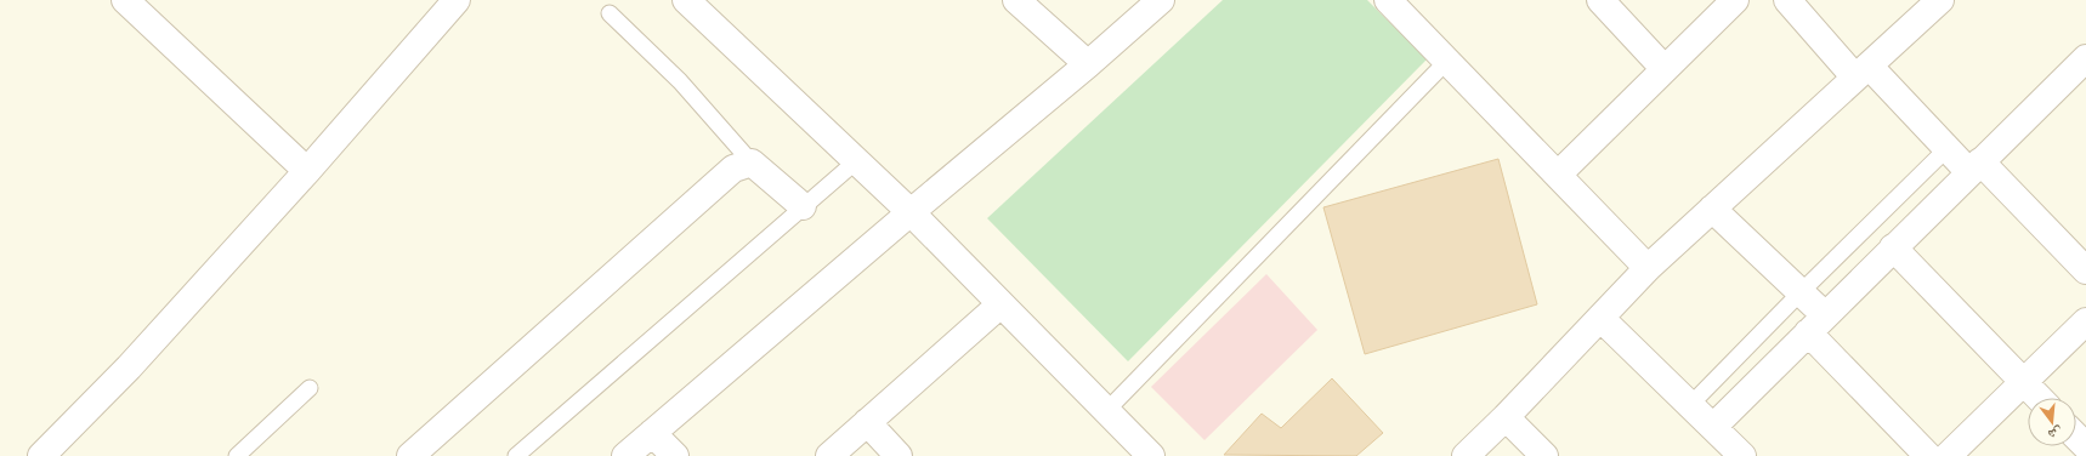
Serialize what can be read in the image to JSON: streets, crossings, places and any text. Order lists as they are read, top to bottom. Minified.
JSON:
{"north":"bottom"}
